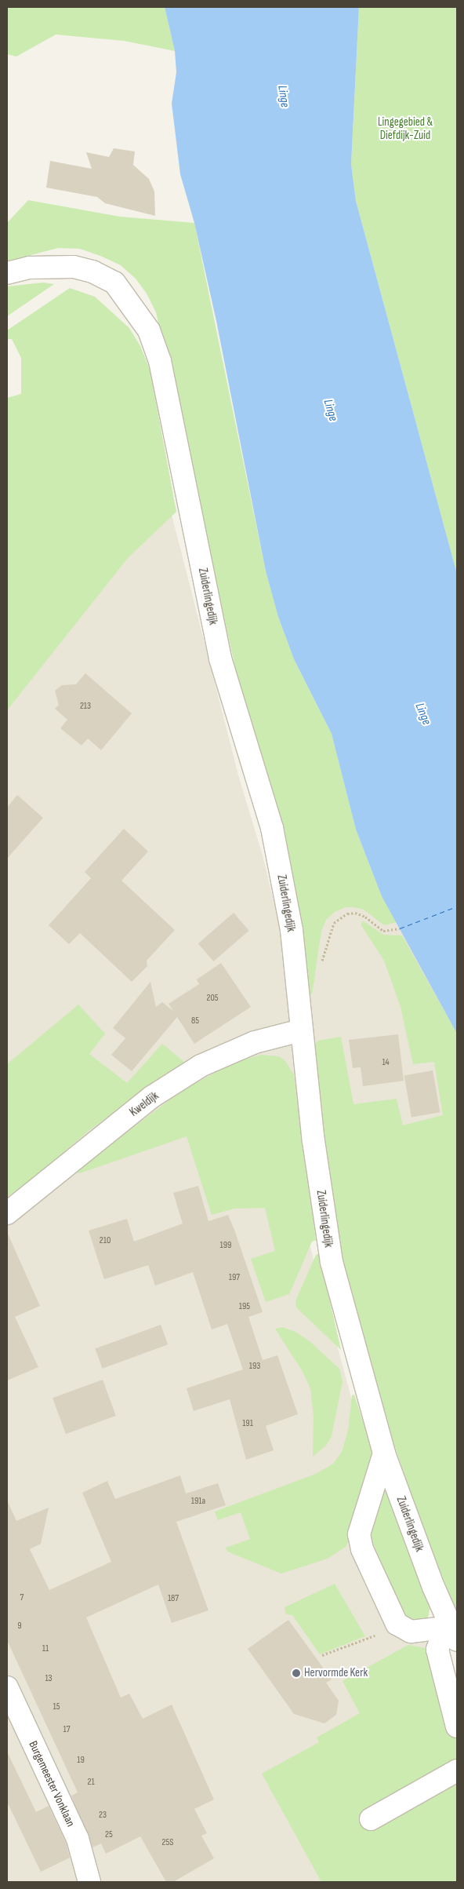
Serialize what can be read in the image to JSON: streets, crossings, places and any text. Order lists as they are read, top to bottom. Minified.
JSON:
{"streets":{"street":["Zuiderlingedijk","Kweldijk","Burgemeester Vonklaan"]},"crossings":[["Zuiderlingedijk","Kweldijk"]],"water":["Linge"],"parks":["Lingegebied & Diefdijk-Zuid"],"places":["Hervormde Kerk"],"house_numbers":["213","205","85","14","210","199","197","195","193","191","191a","7","187","9","11","13","15","17","19","21","23","25","25S"]}
